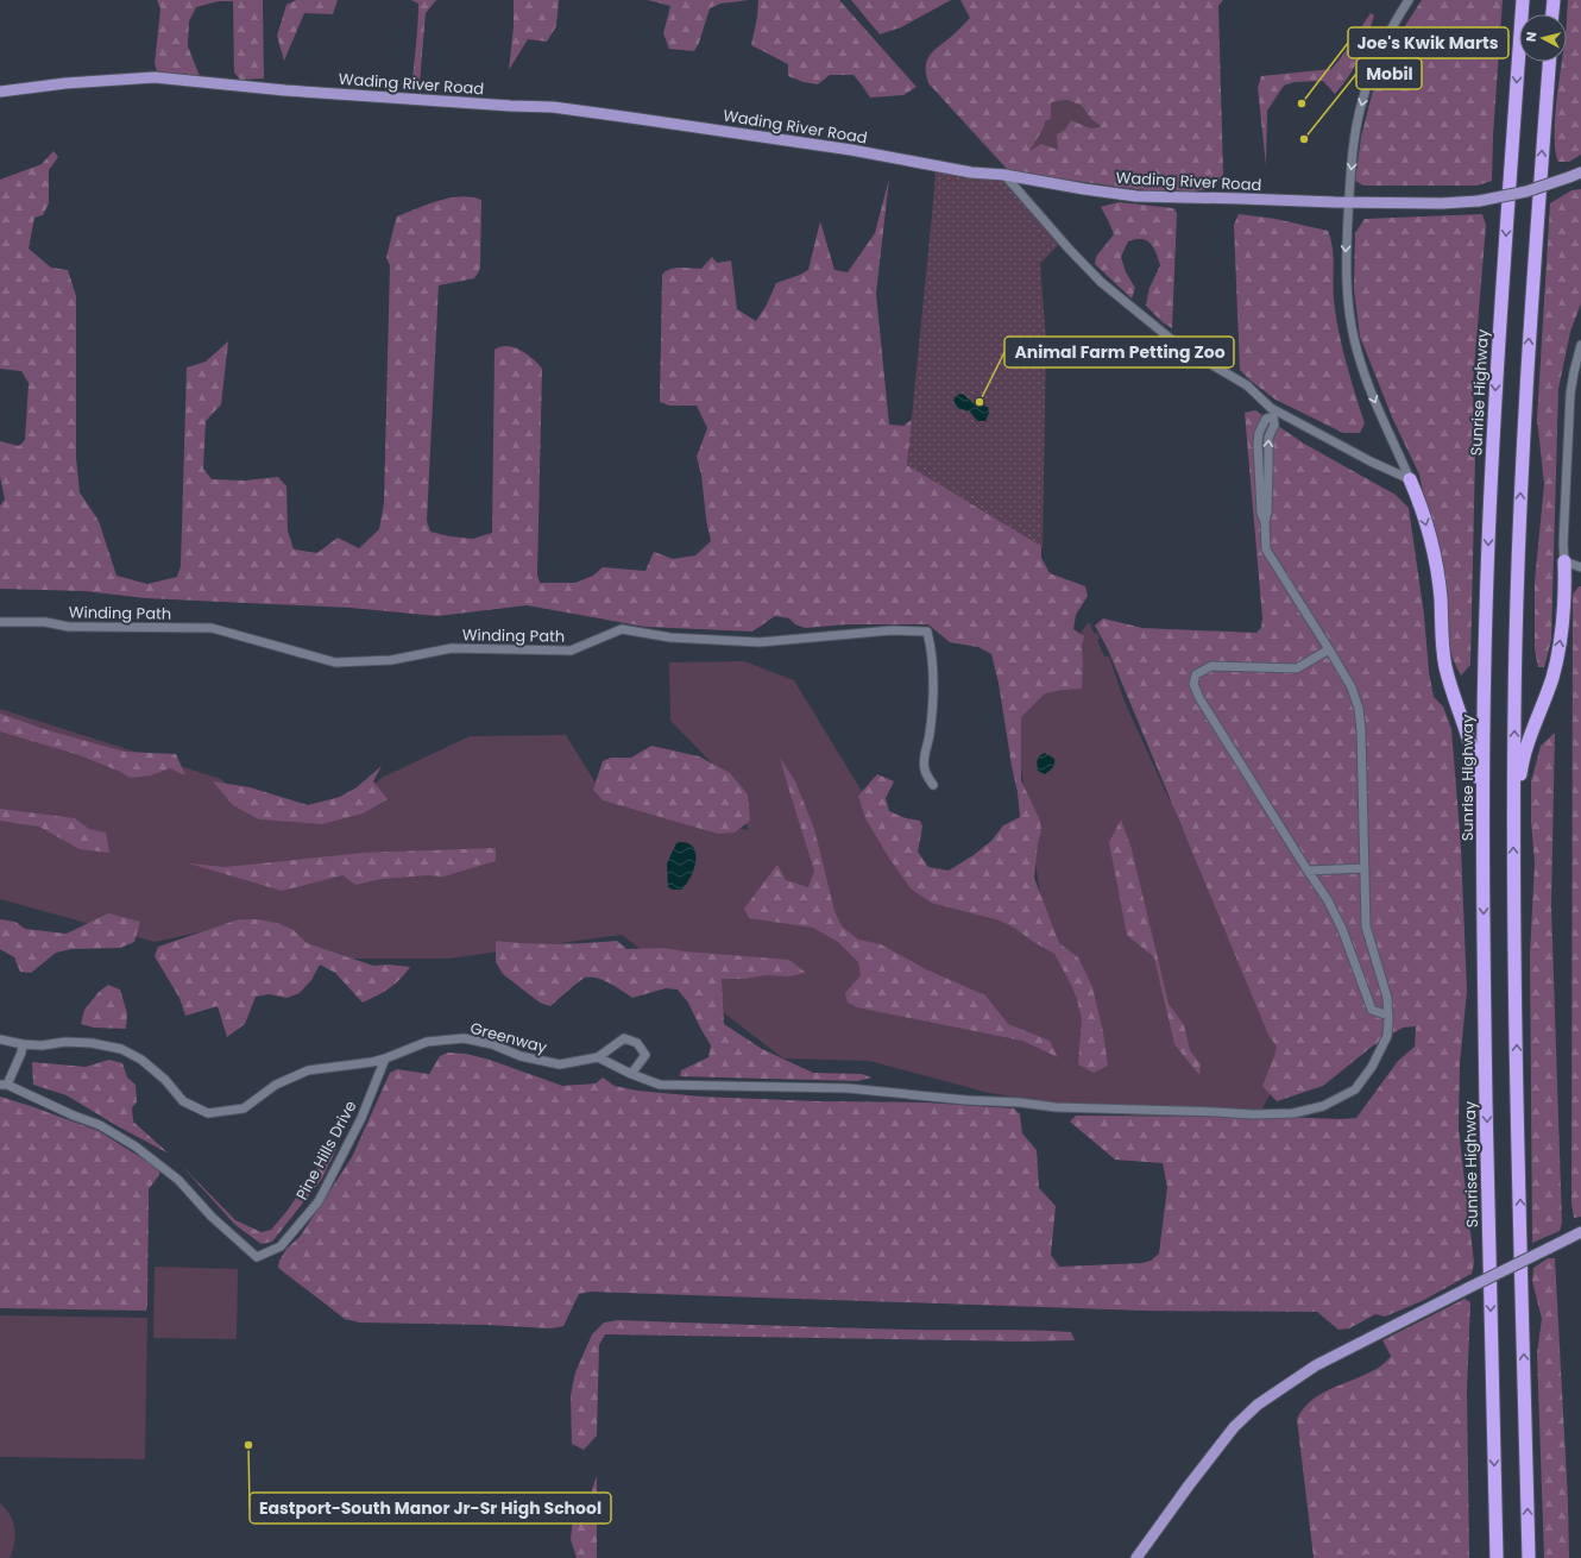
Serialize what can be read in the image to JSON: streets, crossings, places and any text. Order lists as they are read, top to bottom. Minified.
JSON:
{"streets":{"highway":["Sunrise Highway"],"main road":["Wading River Road"],"street":["Winding Path","Greenway","Pine Hills Drive"]},"crossings":[["Greenway","Pine Hills Drive"]],"places":["Joe's Kwik Marts","Mobil","Animal Farm Petting Zoo","Eastport-South Manor Jr-Sr High School"],"north":"left"}
